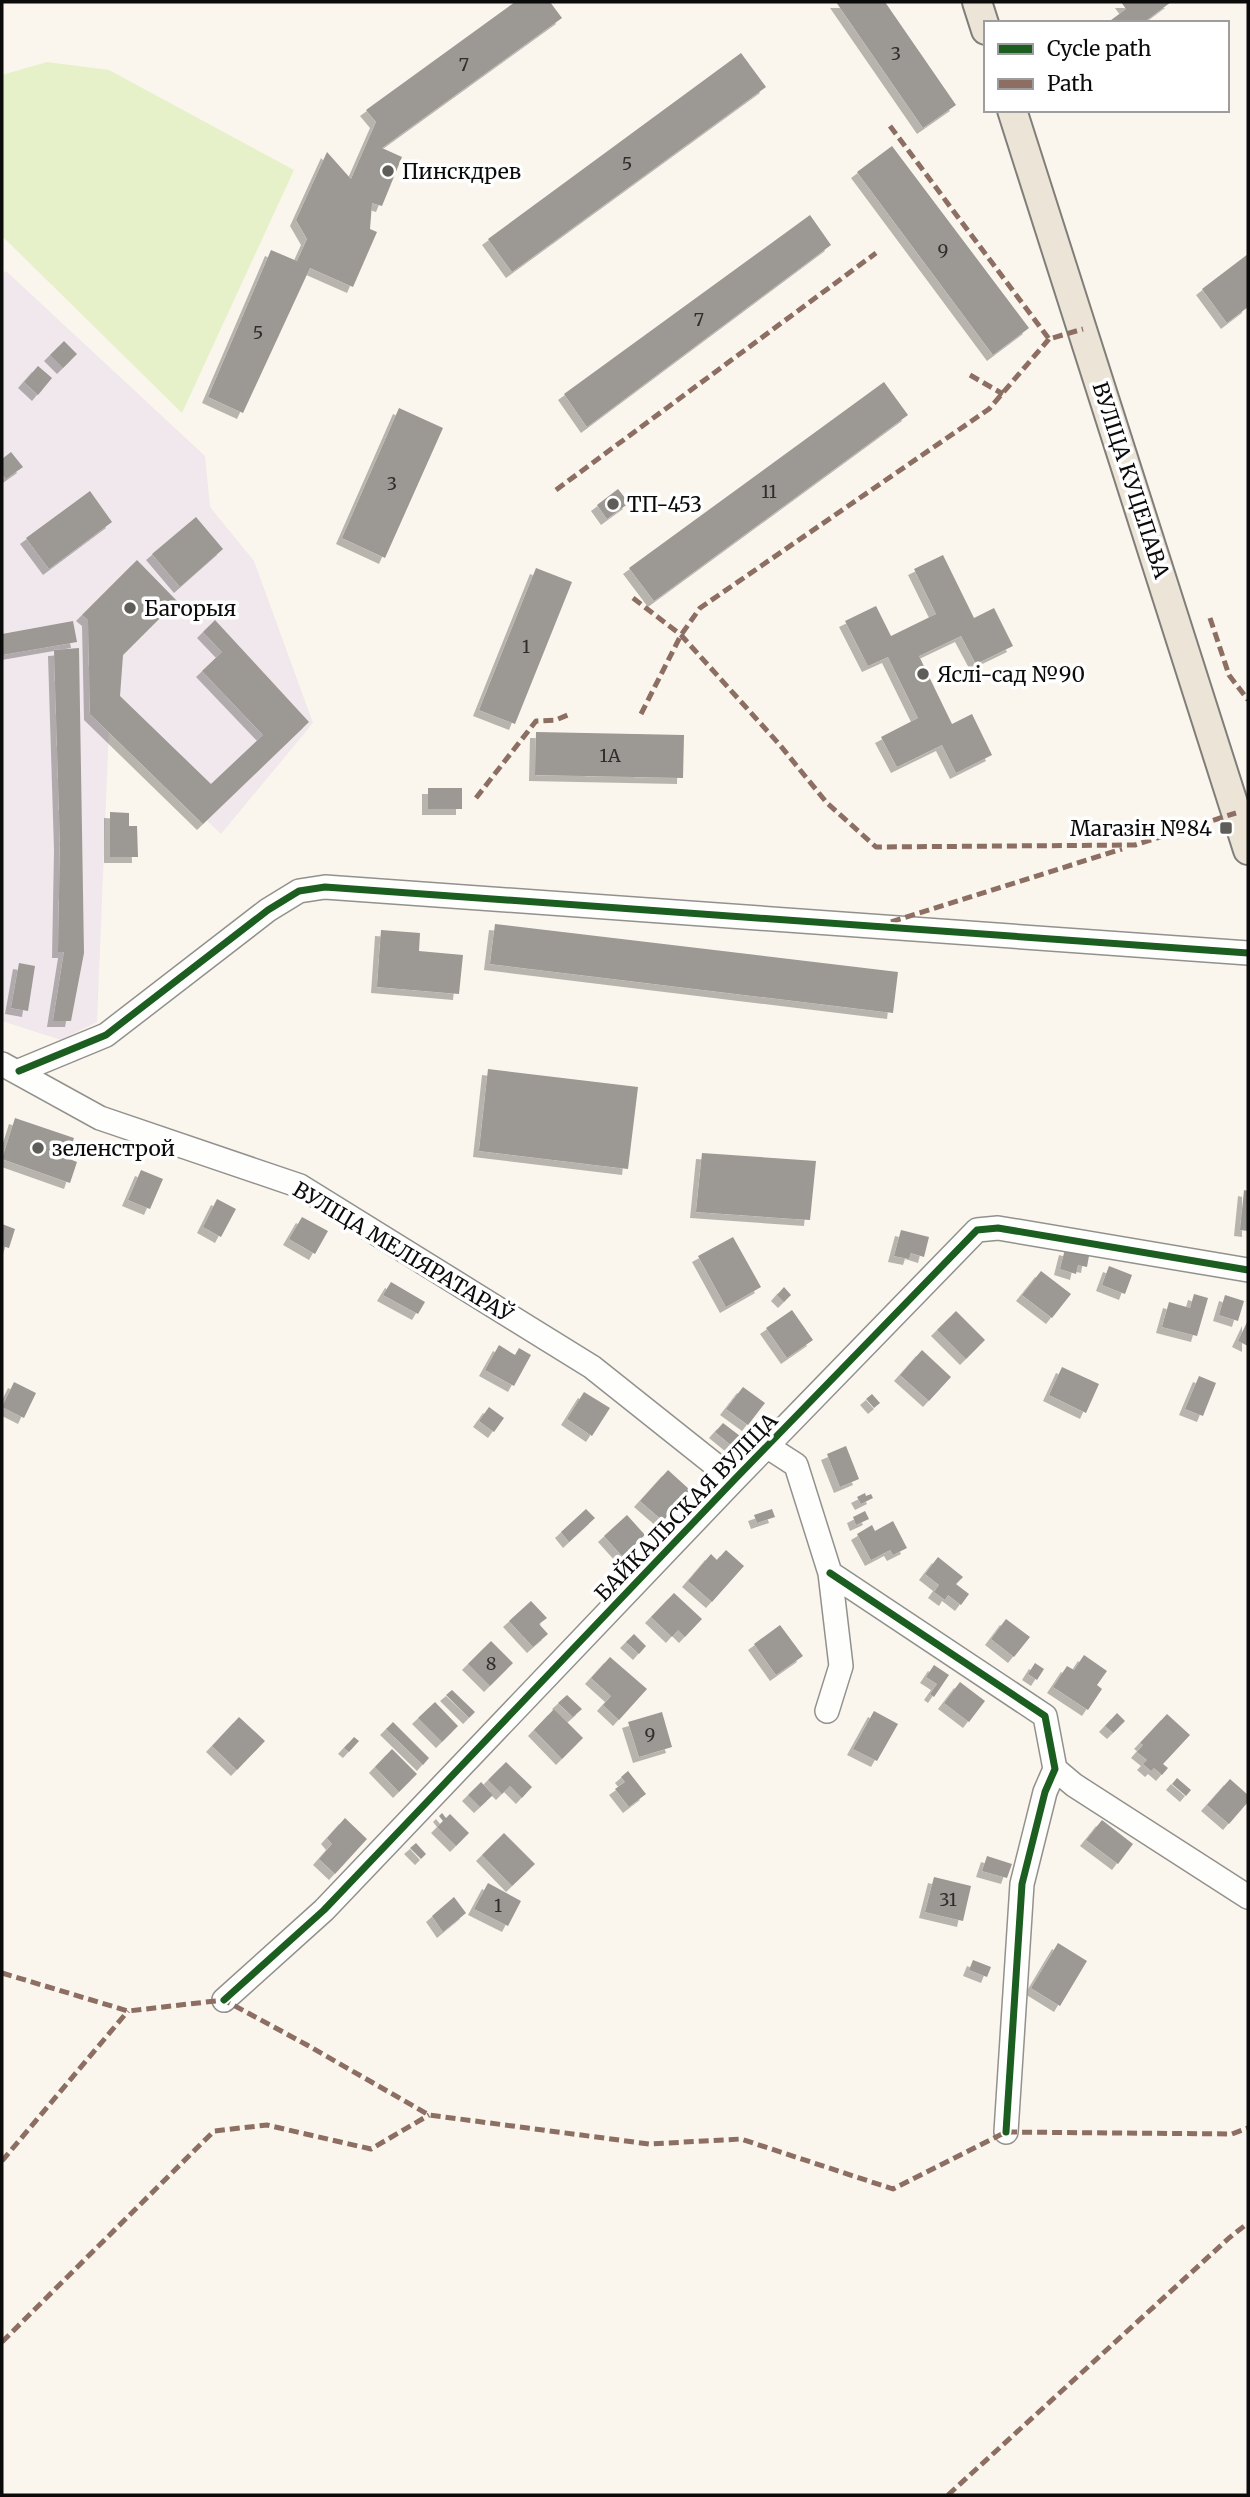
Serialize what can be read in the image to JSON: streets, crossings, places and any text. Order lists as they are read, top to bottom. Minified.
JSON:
{"streets":{"main road":["ВУЛІЦА КУЦЕПАВА"],"street":["ВУЛІЦА МЕЛІЯРАТАРАЎ","БАЙКАЛЬСКАЯ ВУЛІЦА"]},"crossings":[["ВУЛІЦА МЕЛІЯРАТАРАЎ","БАЙКАЛЬСКАЯ ВУЛІЦА"]],"places":{"other":["Пинскдрев","ТП-453","Багорыя","Яслі-сад №90","зеленстрой"],"transit":["Магазін №84"]},"house_numbers":["3","7","5","9","7","5","3","11","1","1А","8","9","31","1"],"legend":["Cycle path","Path"]}
